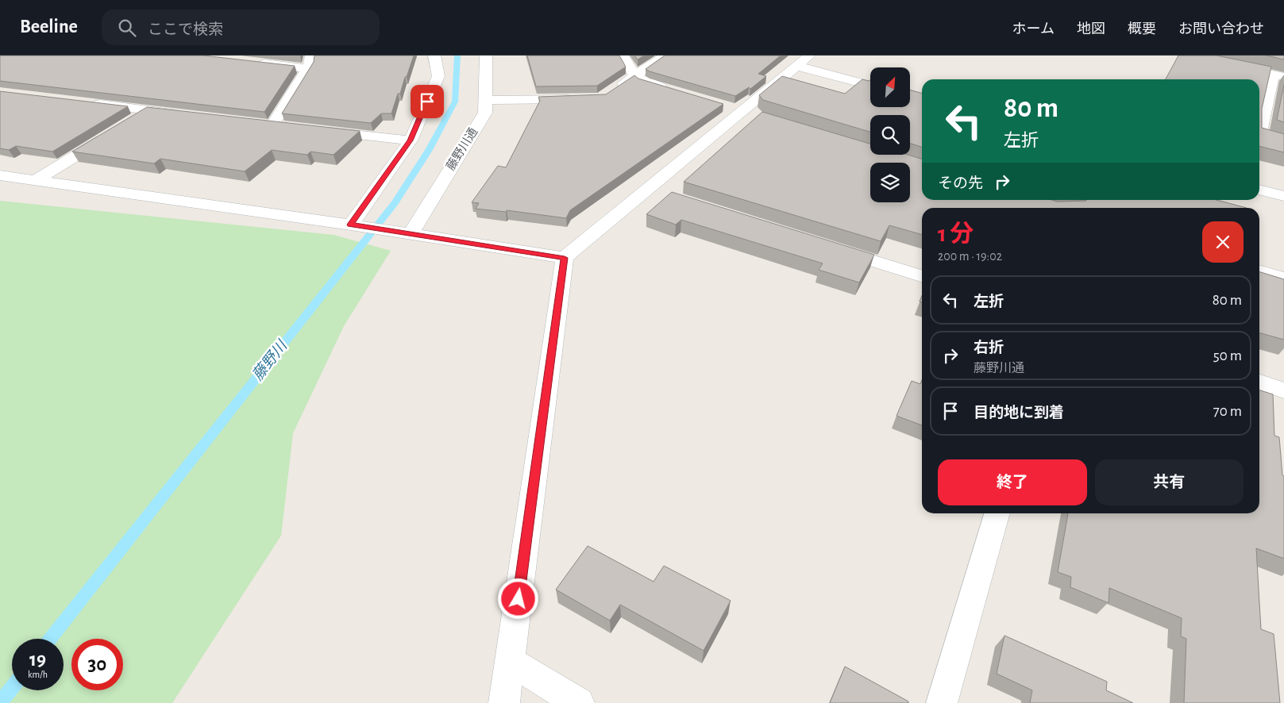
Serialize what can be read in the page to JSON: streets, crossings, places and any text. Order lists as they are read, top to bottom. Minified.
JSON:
{"streets":{"street":["藤野川通"]},"water":["藤野川"],"north":"top right","page":{"header":"Beeline","search":"ここで検索","nav":["ホーム","地図","概要","お問い合わせ"],"turn":["80 m","左折"],"then":"その先","heading":["1 分","200 m · 19:02"],"list":[{"name":"左折","value":"80 m"},{"name":"右折","note":"藤野川通","value":"50 m"},{"name":"目的地に到着","value":"70 m"}],"buttons":["終了","共有"],"speed":"19 km/h","limit":"30"}}
